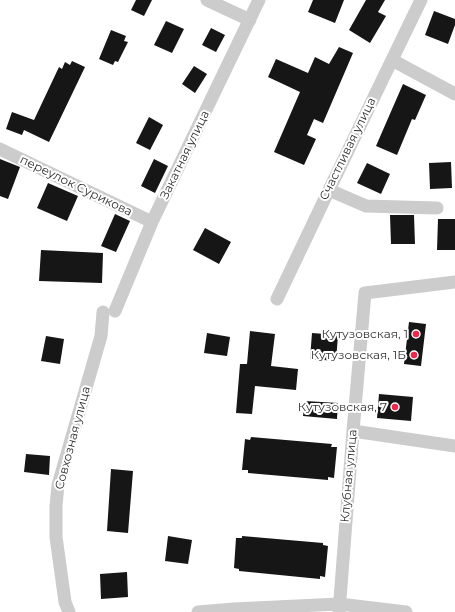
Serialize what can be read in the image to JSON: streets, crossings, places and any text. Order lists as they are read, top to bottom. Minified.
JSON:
{"streets":{"street":["Счастливая улица","Закатная улица","переулок Сурикова","Совхозная улица","Клубная улица"]},"crossings":[["Закатная улица","переулок Сурикова"],["Закатная улица","Совхозная улица"]],"places":["Кутузовская, 1","Кутузовская, 1Б","Кутузовская, 7"]}
